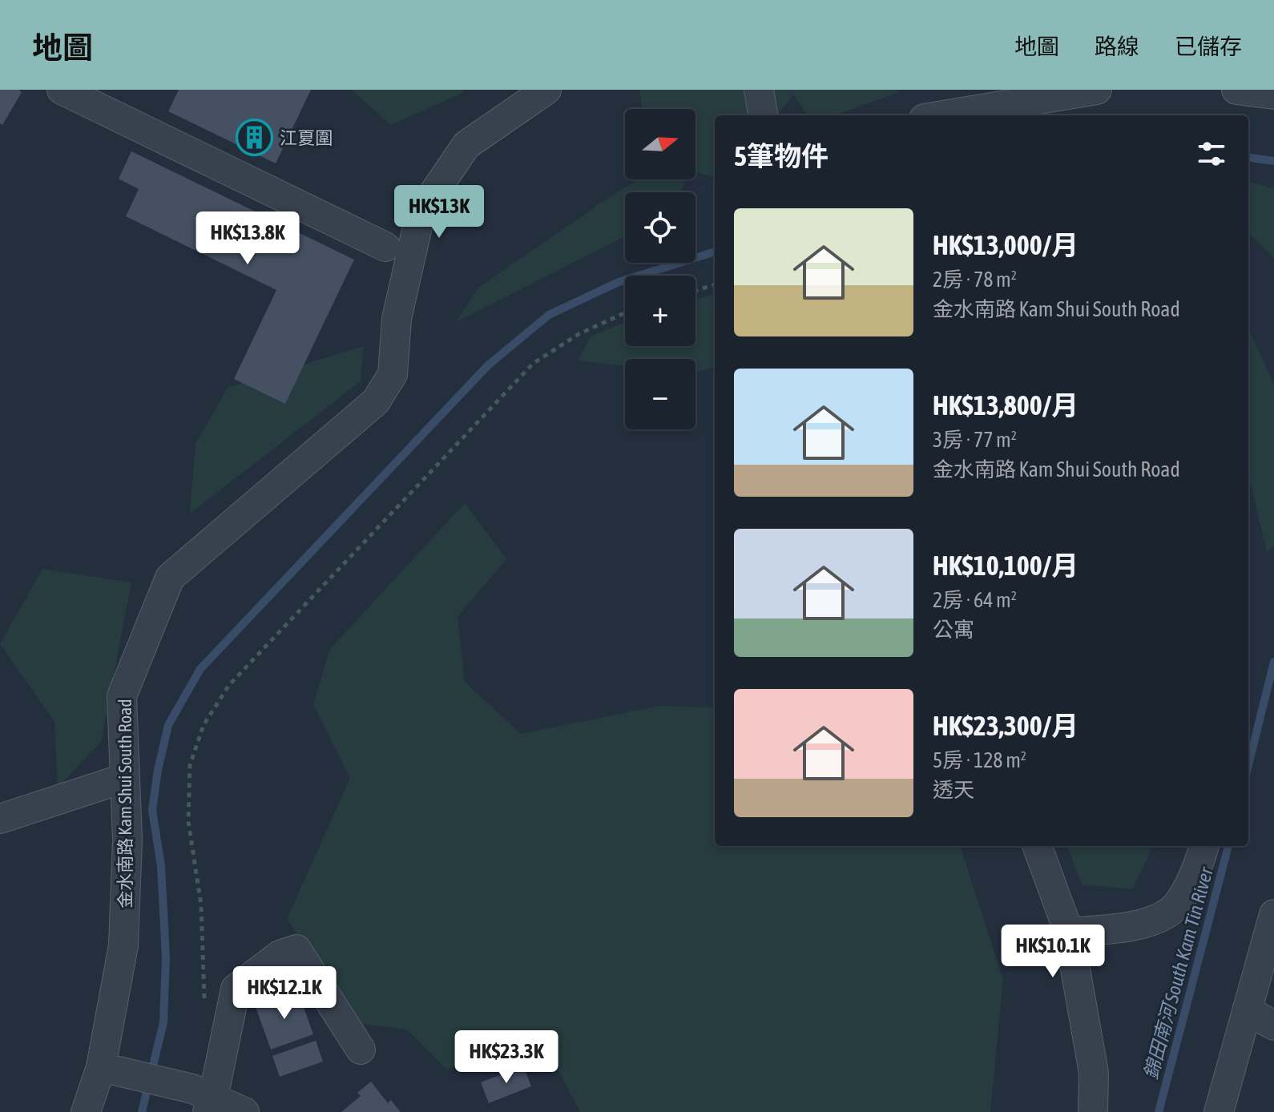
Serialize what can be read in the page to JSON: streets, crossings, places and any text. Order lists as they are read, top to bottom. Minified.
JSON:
{"streets":{"street":["金水南路 Kam Shui South Road"]},"water":["錦田南河 South Kam Tin River"],"places":{"building":["江夏圍"]},"north":"right","page":{"header":"地圖","nav":["地圖","路線","已儲存"],"map_buttons":["+","−"],"heading":"5筆物件","price":["HK$13K","HK$13.8K","HK$10.1K","HK$12.1K","HK$23.3K"],"list":[{"name":"HK$13,000/月","note":"2房 · 78 m² · 金水南路 Kam Shui South Road"},{"name":"HK$13,800/月","note":"3房 · 77 m² · 金水南路 Kam Shui South Road"},{"name":"HK$10,100/月","note":"2房 · 64 m² · 公寓"},{"name":"HK$23,300/月","note":"5房 · 128 m² · 透天"}]}}
